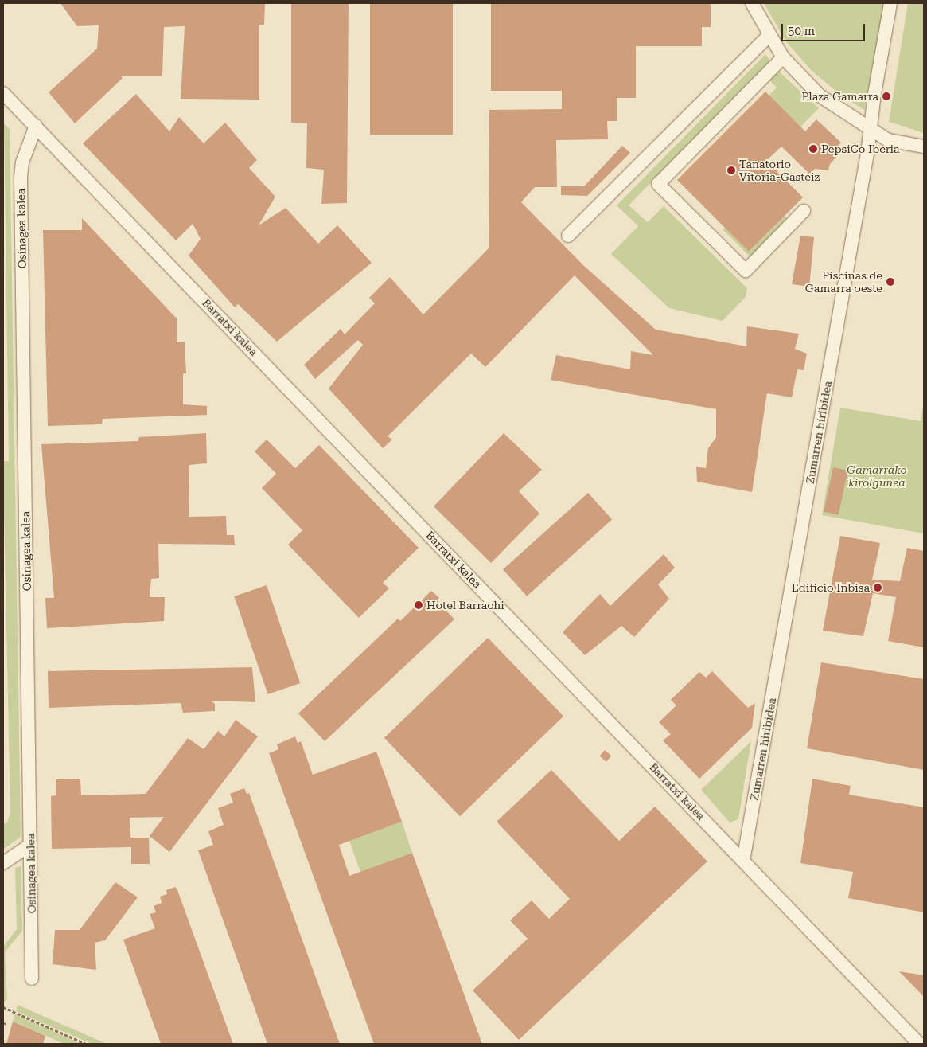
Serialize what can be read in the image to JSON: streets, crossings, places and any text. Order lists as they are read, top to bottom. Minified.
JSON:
{"streets":{"street":["Osinagea kalea","Barratxi kalea","Zumarren hiribidea"]},"crossings":[["Osinagea kalea","Barratxi kalea"],["Barratxi kalea","Zumarren hiribidea"]],"parks":["Gamarrako kirolgunea"],"places":["Plaza Gamarra","PepsiCo Iberia","Tanatorio Vitoria-Gasteiz","Piscinas de Gamarra oeste","Edificio Inbisa","Hotel Barrachi"],"scale_bar":"50 m"}
